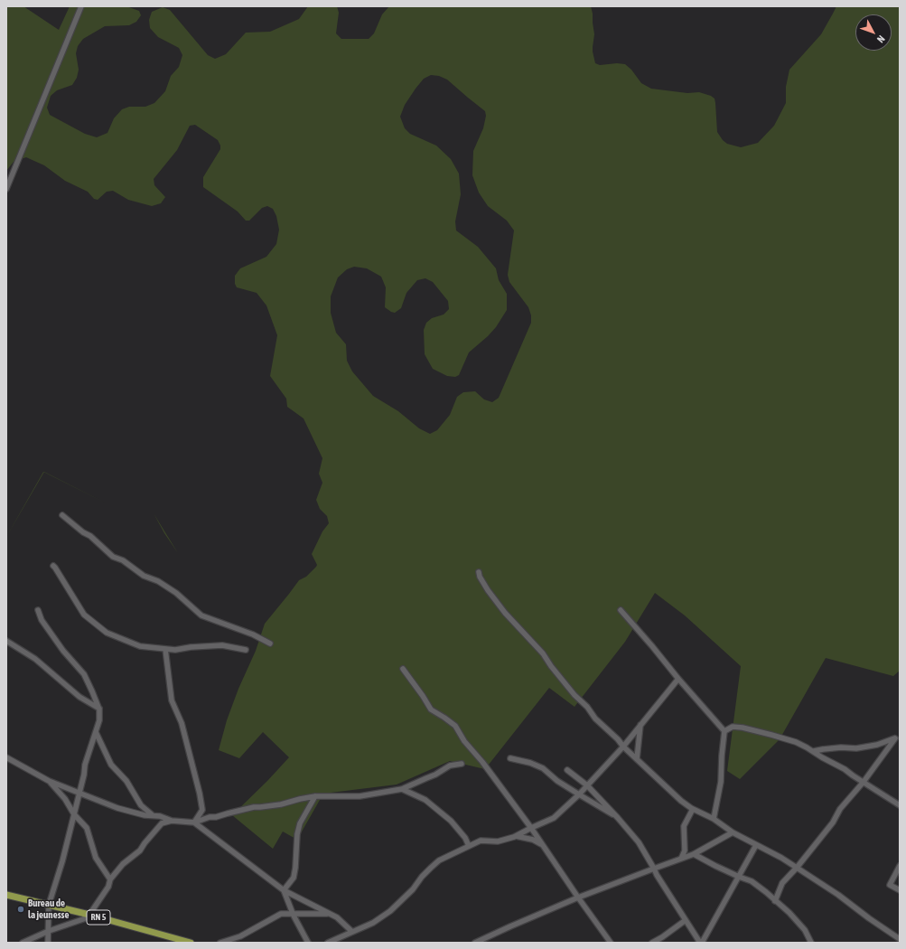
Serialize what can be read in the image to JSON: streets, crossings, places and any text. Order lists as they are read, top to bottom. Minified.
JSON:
{"streets":{"main road":["RN 5"]},"places":["Bureau de la jeunesse"],"north":"bottom right"}
